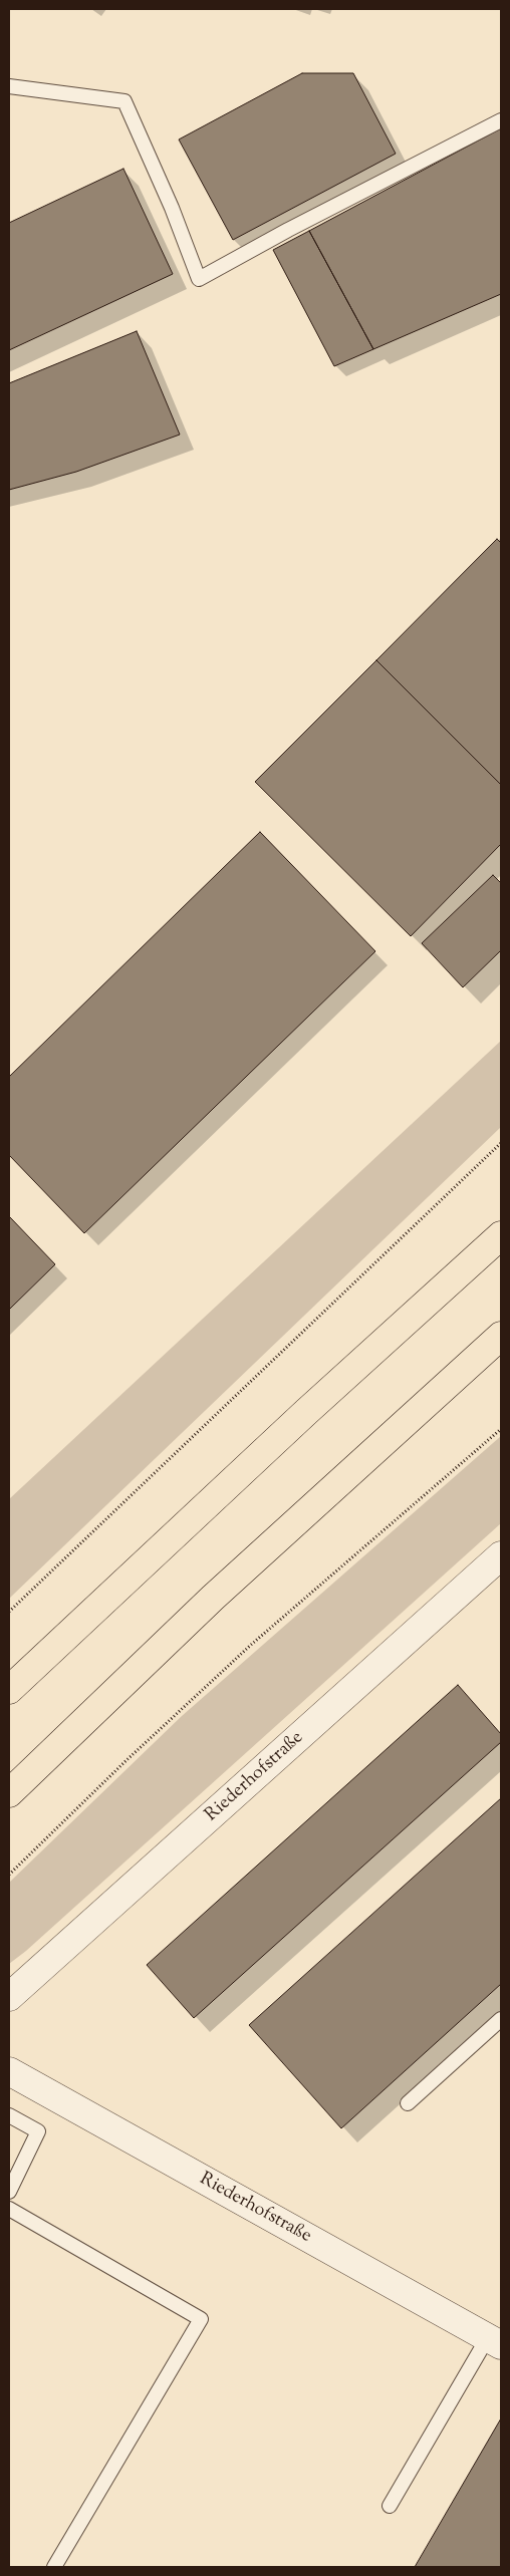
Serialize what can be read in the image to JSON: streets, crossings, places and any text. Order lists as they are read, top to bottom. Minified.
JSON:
{"streets":{"street":["Riederhofstraße"]}}
